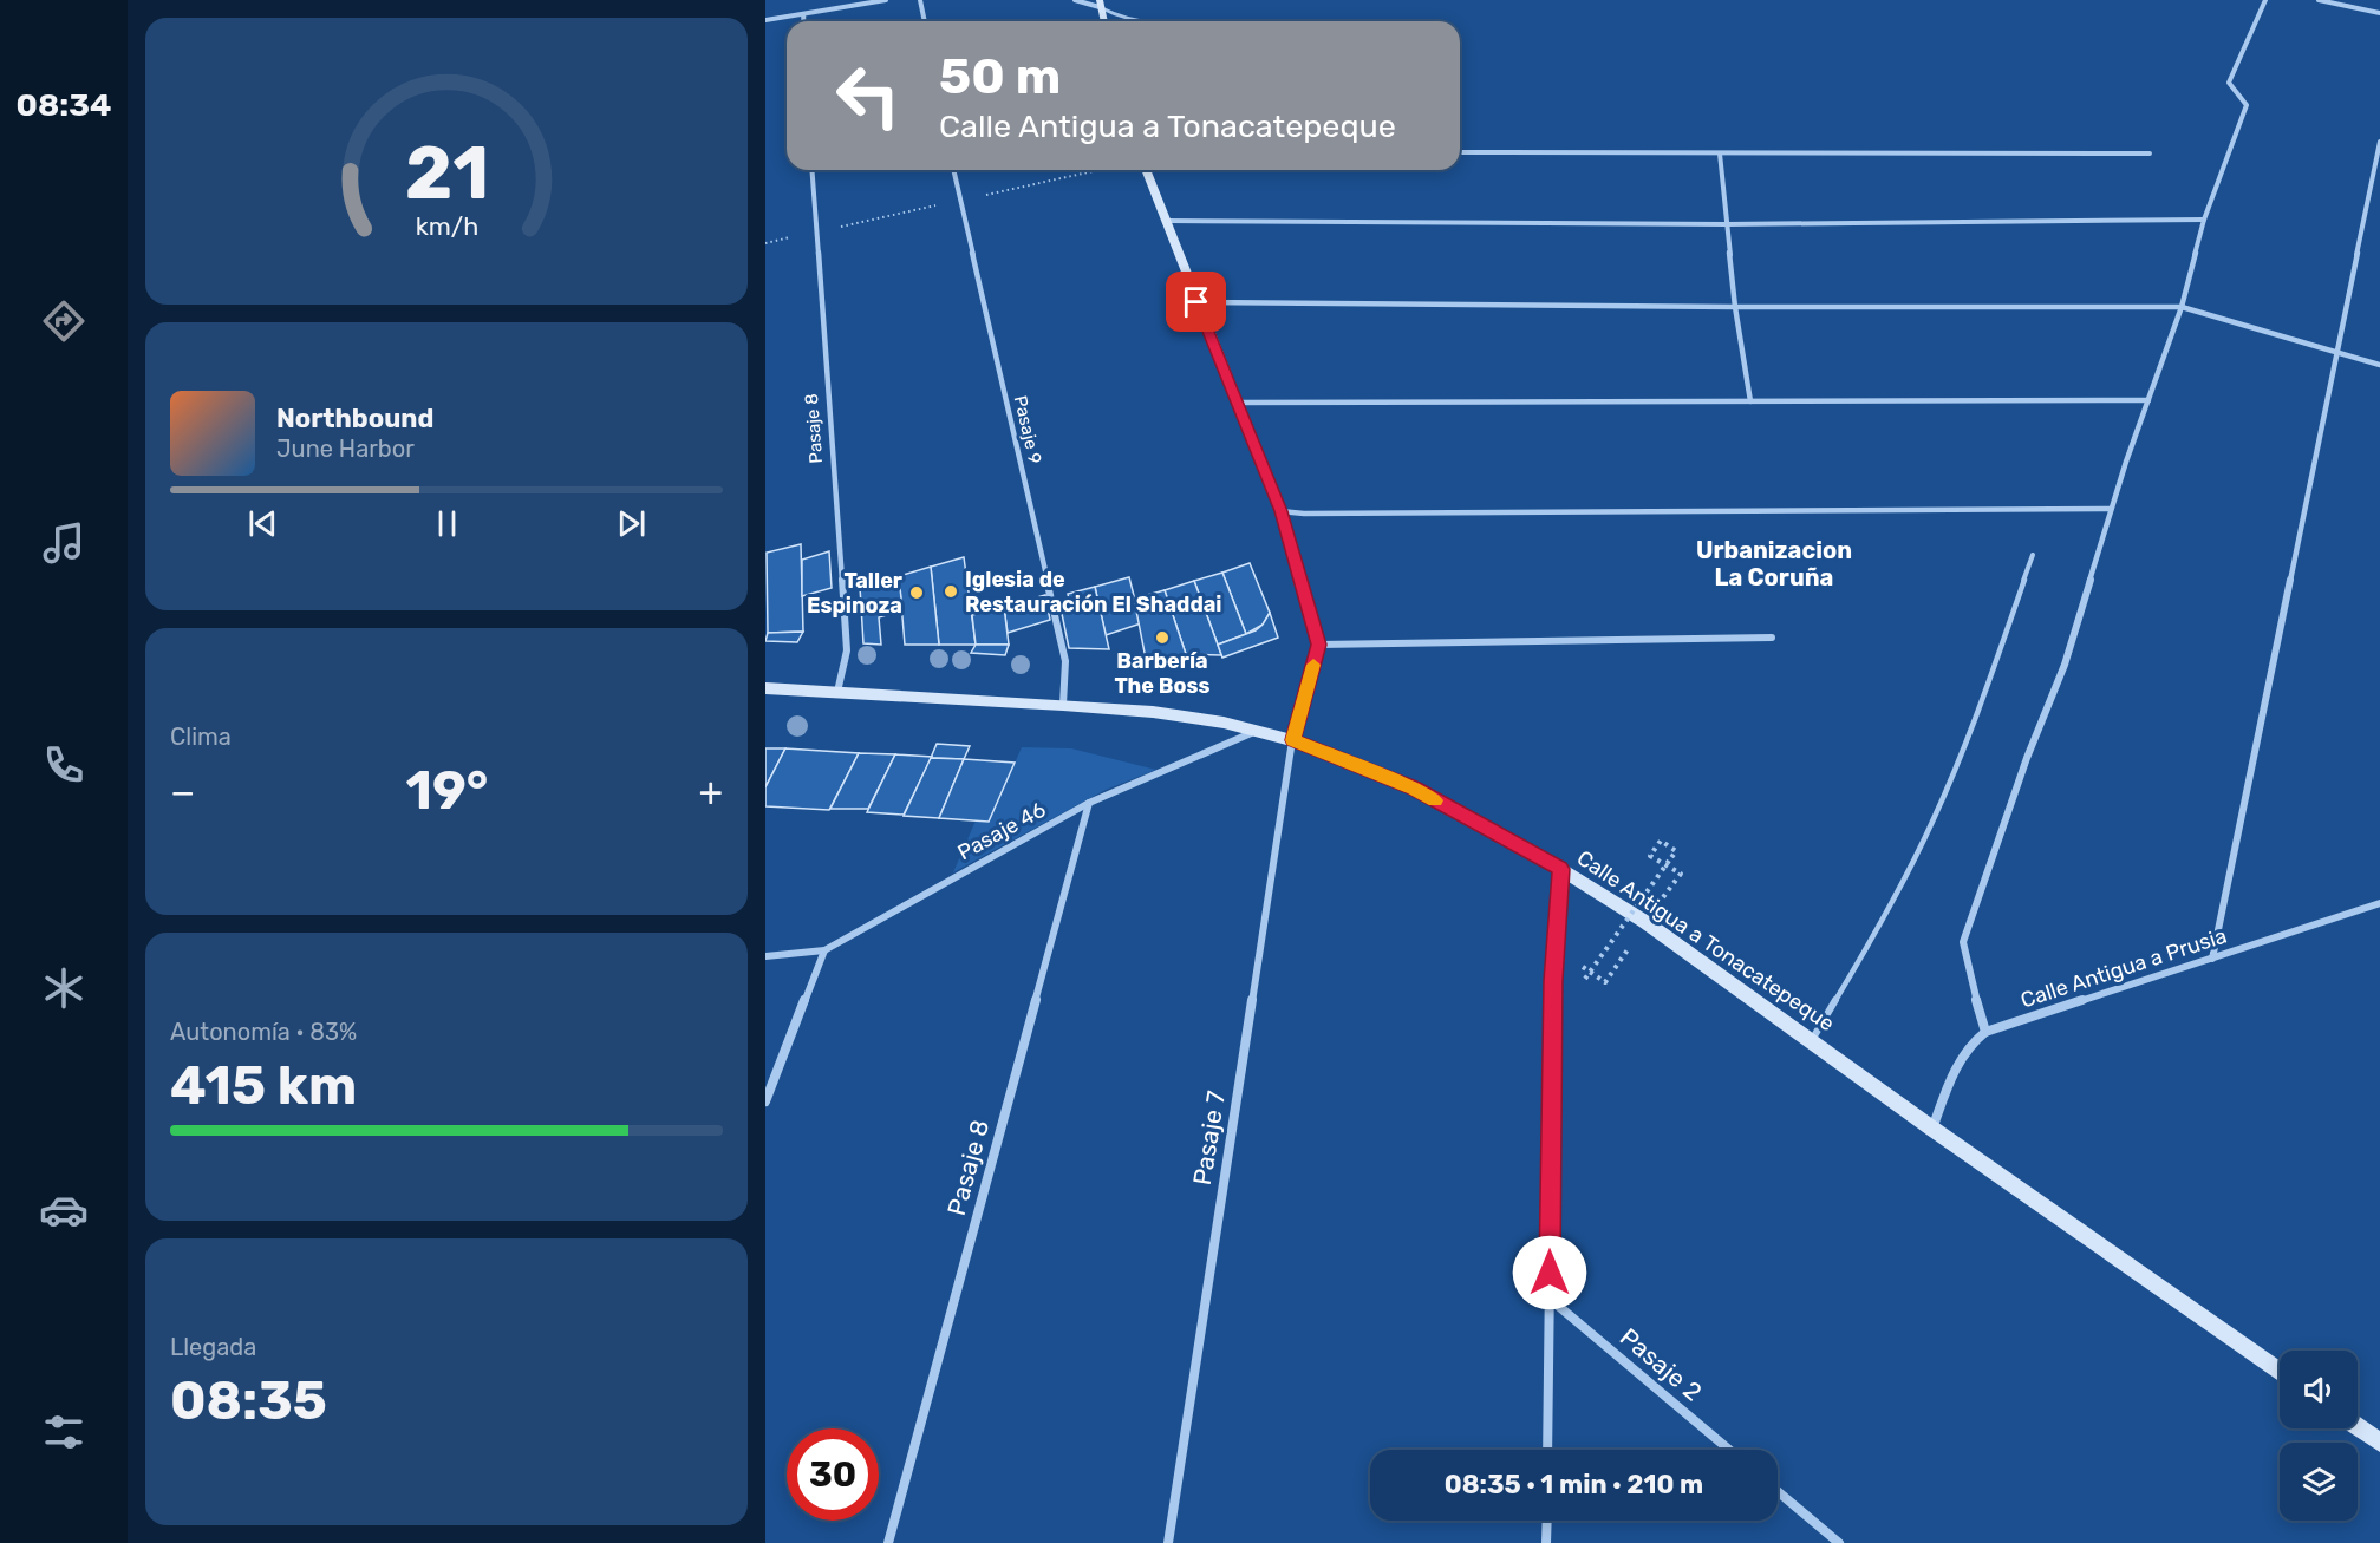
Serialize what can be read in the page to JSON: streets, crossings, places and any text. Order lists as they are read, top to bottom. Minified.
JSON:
{"streets":{"main road":["Calle Antigua a Tonacatepeque"],"street":["Pasaje 8","Pasaje 9","Pasaje 46","Calle Antigua a Prusia","Pasaje 7","Pasaje 2"]},"crossings":[["Pasaje 8","Pasaje 46"],["Pasaje 8","Calle Antigua a Tonacatepeque"],["Pasaje 9","Calle Antigua a Tonacatepeque"],["Pasaje 46","Calle Antigua a Tonacatepeque"],["Calle Antigua a Tonacatepeque","Pasaje 7"]],"districts":["Urbanizacion La Coruña"],"places":["Iglesia de Restauración El Shaddai","Taller Espinoza","Barbería The Boss"],"page":{"tabs":"08:34","turn":["50 m","Calle Antigua a Tonacatepeque"],"song":["Northbound","June Harbor"],"tile":["Clima",["Autonomía · 83%","415 km"],["Llegada","08:35"]],"heat":["−","19°","+"],"limit":"30","trip":"08:35 · 1 min · 210 m","gauge":["21","km/h"]}}
